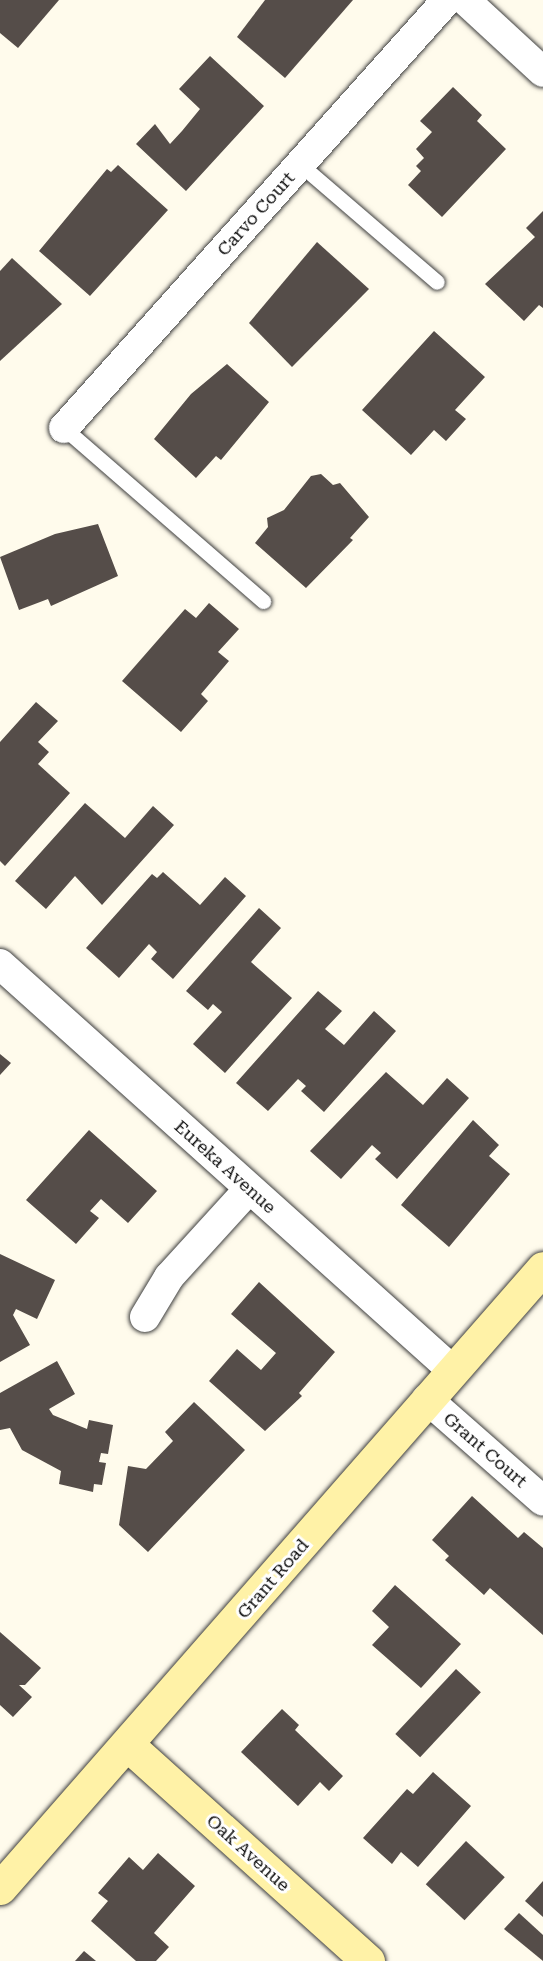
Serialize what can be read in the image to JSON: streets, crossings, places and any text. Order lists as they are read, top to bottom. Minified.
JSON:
{"streets":{"main road":["Grant Road","Oak Avenue"],"street":["Carvo Court","Eureka Avenue","Grant Court"]},"crossings":[["Eureka Avenue","Grant Road"],["Grant Court","Grant Road"],["Grant Road","Oak Avenue"]]}
